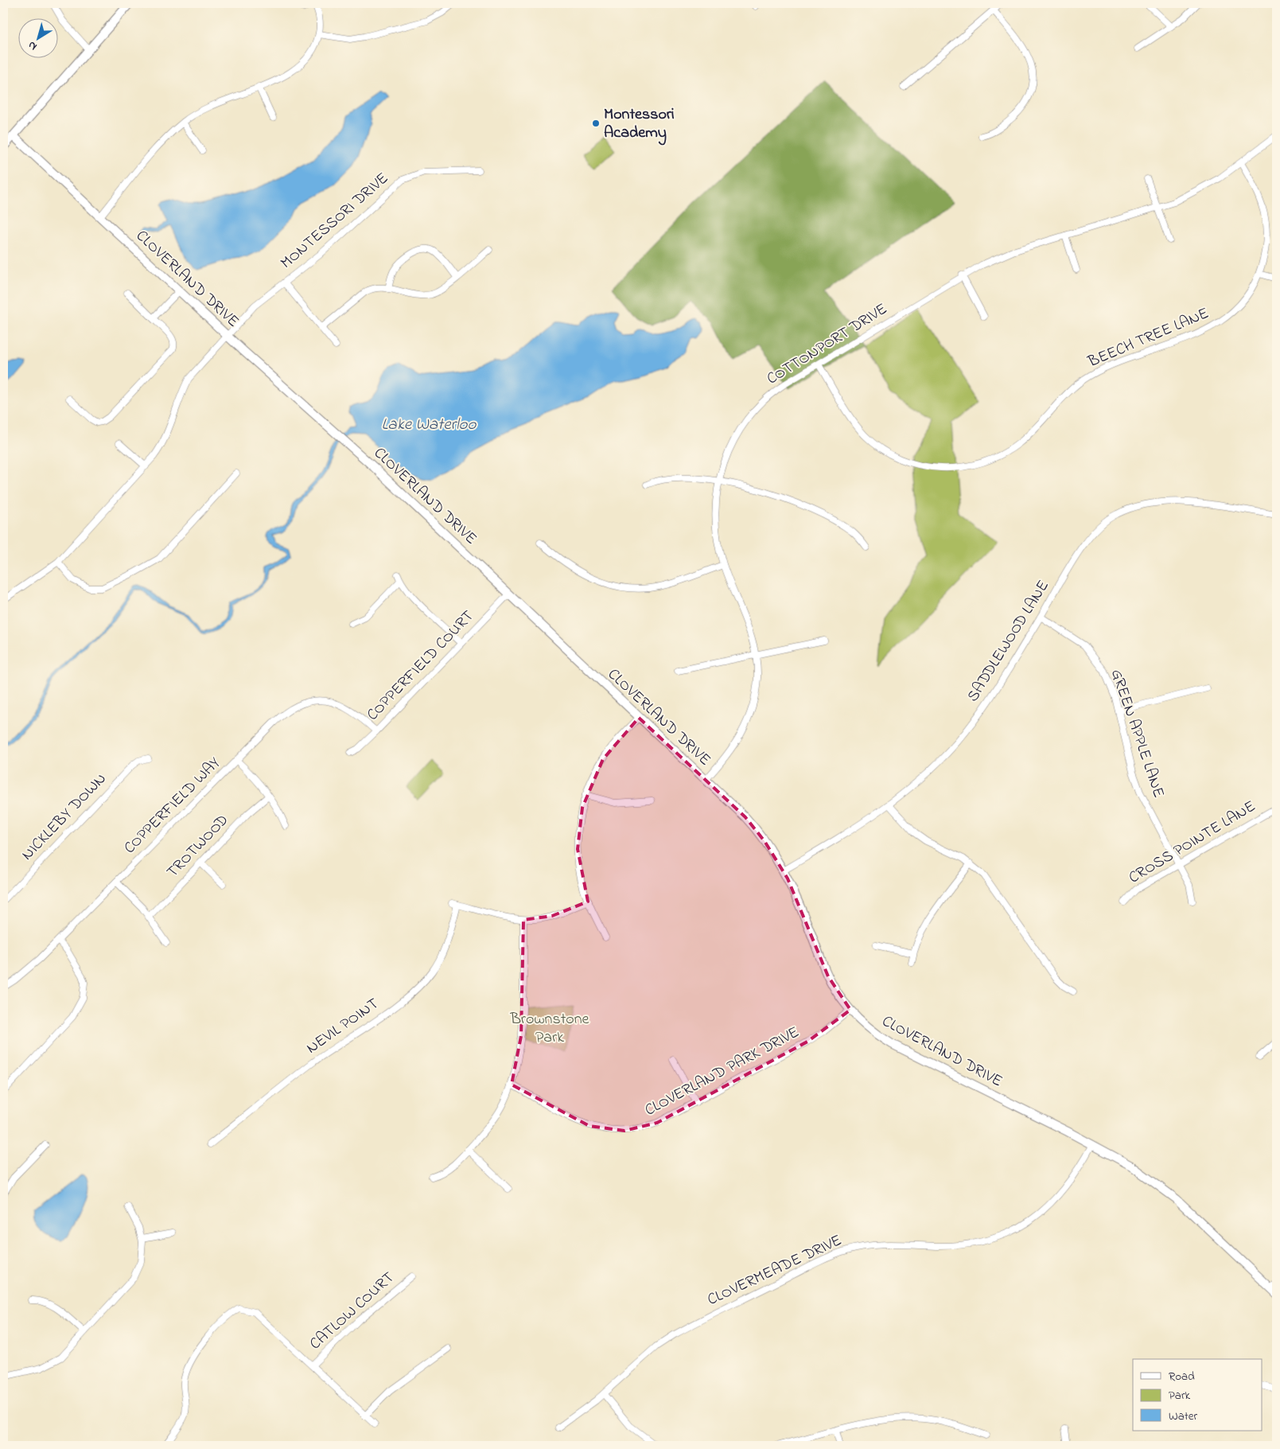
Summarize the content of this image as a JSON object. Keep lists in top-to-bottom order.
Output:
{
  "streets": {
    "main road": ["CLOVERLAND DRIVE"],
    "street": [
      "MONTESSORI DRIVE",
      "BEECH TREE LANE",
      "COTTONPORT DRIVE",
      "SADDLEWOOD LANE",
      "COPPERFIELD COURT",
      "GREEN APPLE LANE",
      "COPPERFIELD WAY",
      "NICKLEBY DOWN",
      "CROSS POINTE LANE",
      "TROTWOOD",
      "NEVIL POINT",
      "CLOVERLAND PARK DRIVE",
      "CLOVERMEADE DRIVE",
      "CATLOW COURT"
    ]
  },
  "crossings": [
    ["MONTESSORI DRIVE", "CLOVERLAND DRIVE"],
    ["CLOVERLAND DRIVE", "COTTONPORT DRIVE"],
    ["CLOVERLAND DRIVE", "SADDLEWOOD LANE"],
    ["CLOVERLAND DRIVE", "COPPERFIELD COURT"],
    ["CLOVERLAND DRIVE", "CLOVERLAND PARK DRIVE"],
    ["CLOVERLAND DRIVE", "CLOVERMEADE DRIVE"],
    ["BEECH TREE LANE", "COTTONPORT DRIVE"],
    ["SADDLEWOOD LANE", "GREEN APPLE LANE"],
    ["COPPERFIELD COURT", "COPPERFIELD WAY"],
    ["GREEN APPLE LANE", "CROSS POINTE LANE"]
  ],
  "water": ["Lake Waterloo"],
  "parks": ["Brownstone Park"],
  "places": ["Montessori Academy"],
  "legend": ["Road", "Park", "Water"],
  "north": "bottom left"
}
